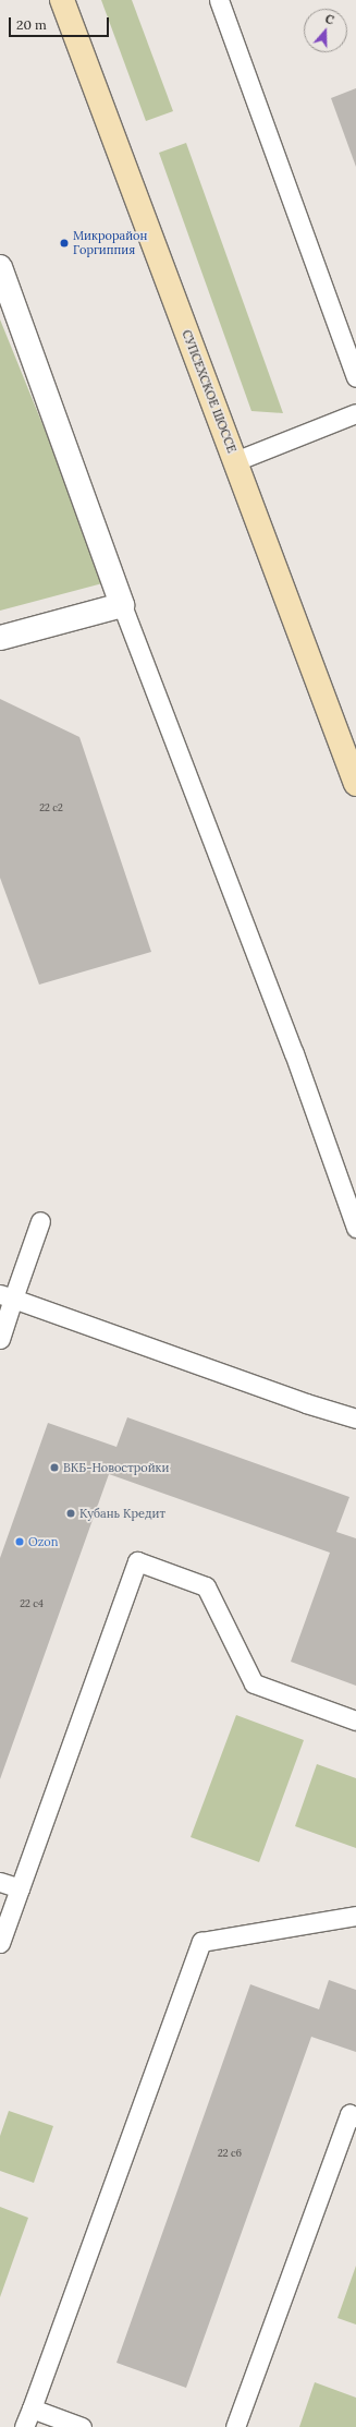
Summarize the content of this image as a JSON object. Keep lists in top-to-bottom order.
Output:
{
  "streets": {
    "main road": ["СУПСЕХСКОЕ ШОССЕ"]
  },
  "places": [
    "Микрорайон Горгиппия",
    "ВКБ-Новостройки",
    "Кубань Кредит",
    "Ozon"
  ],
  "house_numbers": ["22 с2", "22 с4", "22 с6"],
  "scale_bar": "20 m",
  "north": "top"
}
